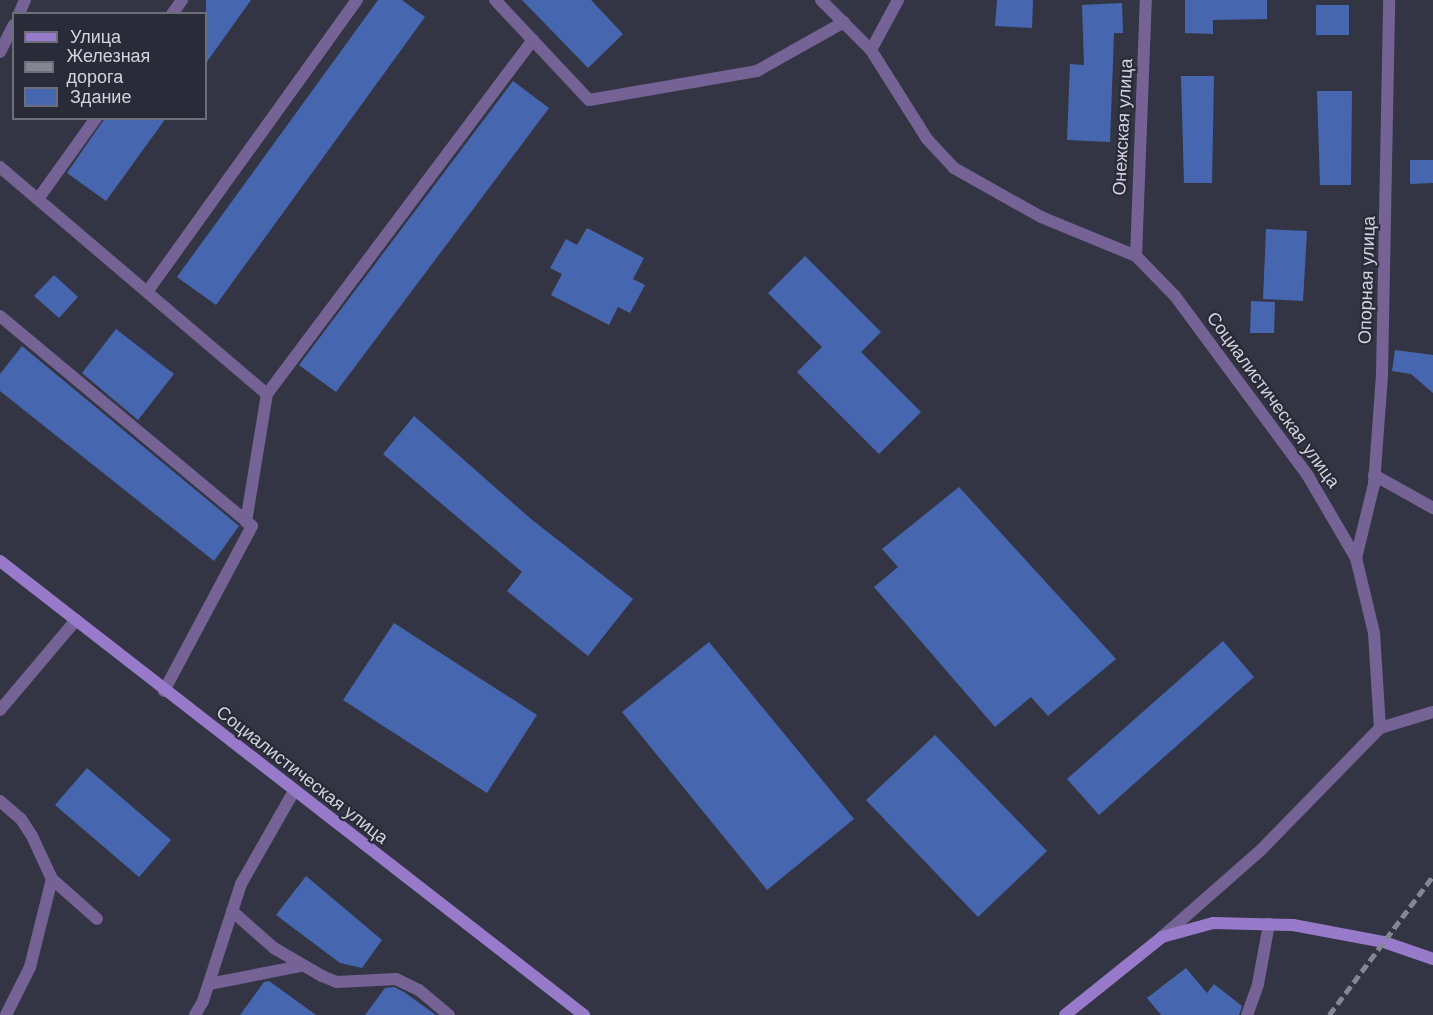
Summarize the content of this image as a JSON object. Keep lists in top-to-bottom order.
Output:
{
  "streets": {
    "main road": ["Социалистическая улица"],
    "street": ["Онежская улица", "Опорная улица"]
  },
  "crossings": [
    ["Онежская улица", "Социалистическая улица"],
    ["Опорная улица", "Социалистическая улица"]
  ],
  "legend": ["Улица", "Железная дорога", "Здание"]
}
